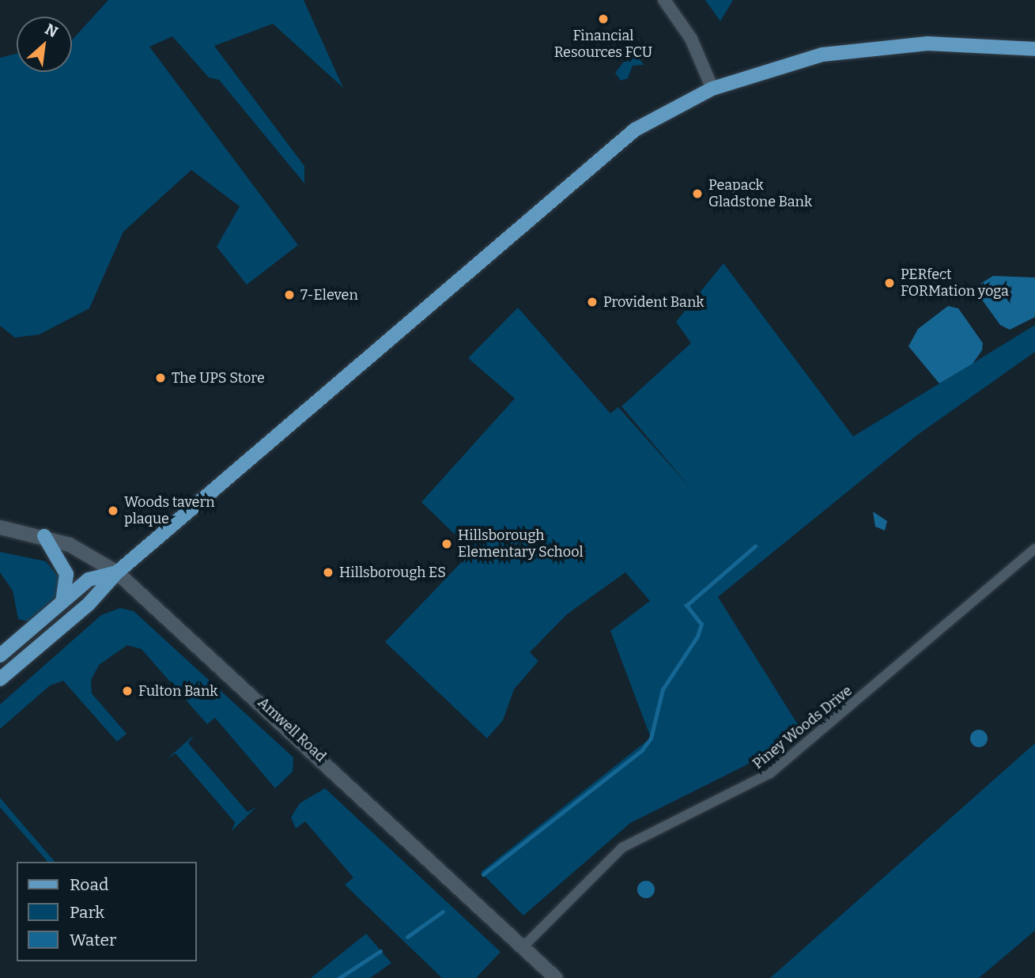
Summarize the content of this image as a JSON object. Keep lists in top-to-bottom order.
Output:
{
  "streets": {
    "main road": ["Amwell Road"],
    "street": ["Piney Woods Drive"]
  },
  "crossings": [
    ["Piney Woods Drive", "Amwell Road"]
  ],
  "places": [
    "Financial Resources FCU",
    "Peapack Gladstone Bank",
    "PERfect FORMation yoga",
    "7-Eleven",
    "Provident Bank",
    "The UPS Store",
    "Woods tavern plaque",
    "Hillsborough Elementary School",
    "Hillsborough ES",
    "Fulton Bank"
  ],
  "legend": ["Road", "Park", "Water"],
  "north": "top right"
}
